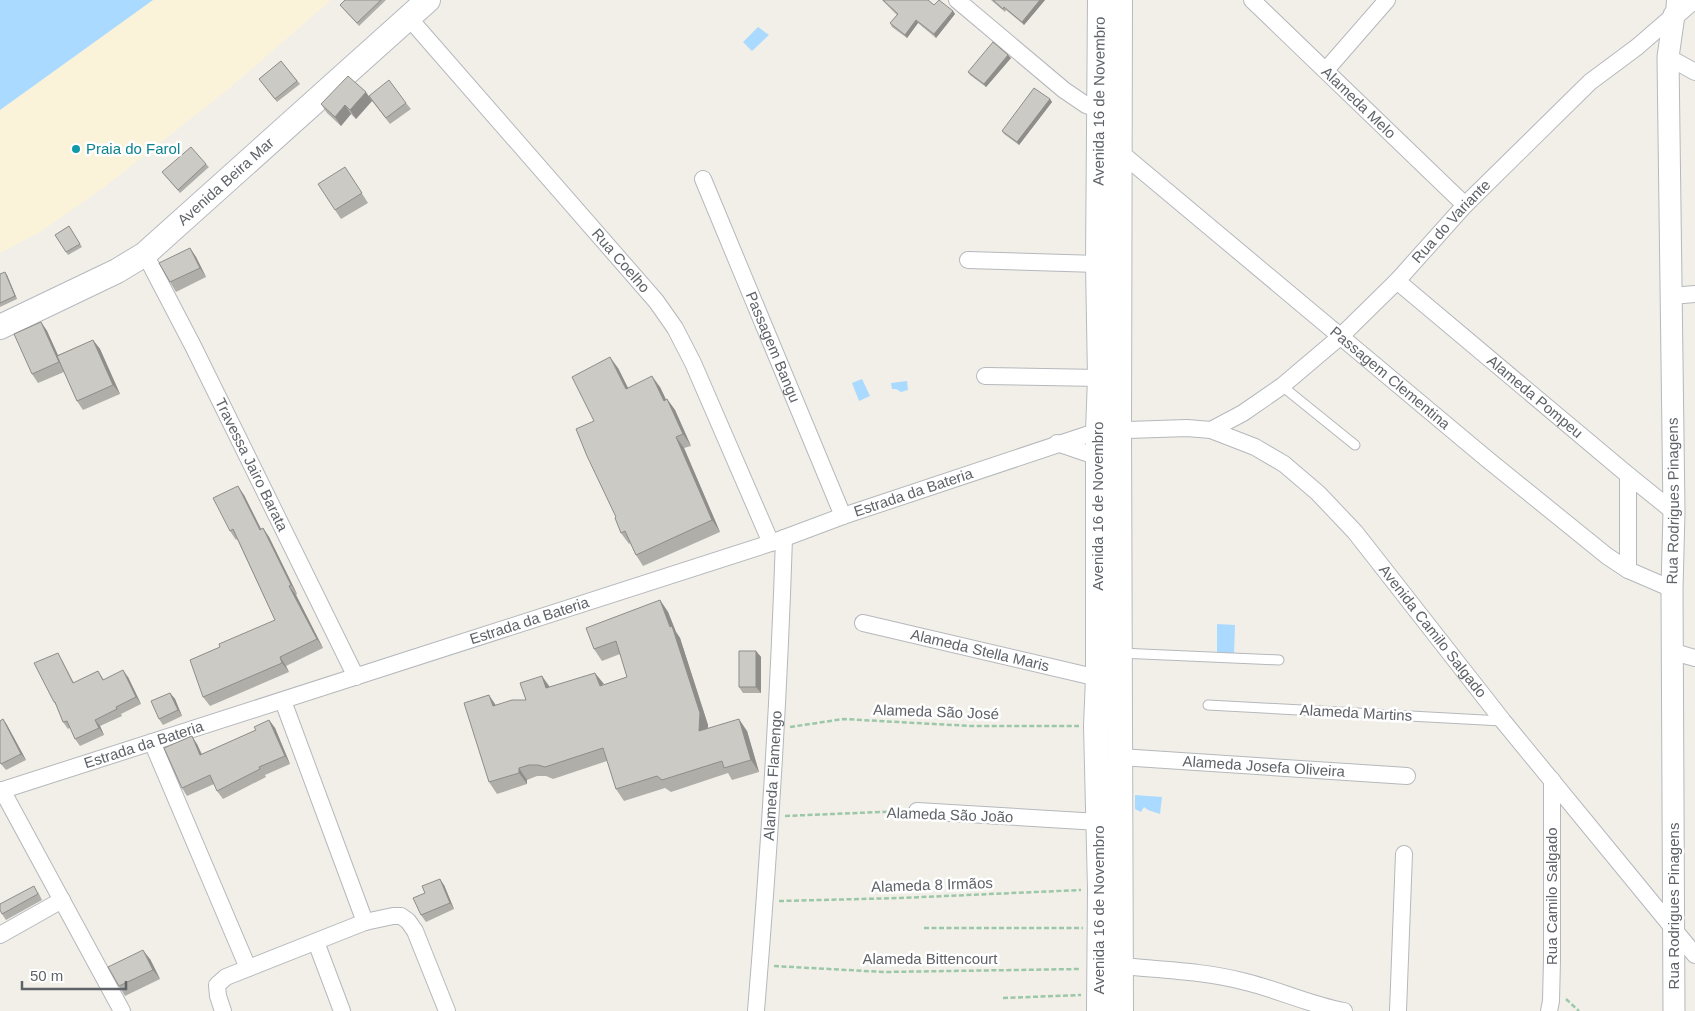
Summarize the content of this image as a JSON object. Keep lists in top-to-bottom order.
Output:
{
  "streets": {
    "main road": ["Avenida 16 de Novembro", "Avenida Beira Mar"],
    "street": [
      "Alameda Melo",
      "Rua do Variante",
      "Rua Coelho",
      "Passagem Bangu",
      "Passagem Clementina",
      "Alameda Pompeu",
      "Travessa Jairo Barata",
      "Estrada da Bateria",
      "Rua Rodrigues Pinagens",
      "Avenida Camilo Salgado",
      "Alameda Stella Maris",
      "Alameda Josefa Oliveira",
      "Alameda Flamengo",
      "Alameda São João",
      "Rua Camilo Salgado"
    ],
    "lane": ["Alameda Martins"],
    "path": ["Alameda São José", "Alameda 8 Irmãos", "Alameda Bittencourt"]
  },
  "crossings": [
    ["Avenida 16 de Novembro", "Passagem Clementina"],
    ["Avenida 16 de Novembro", "Estrada da Bateria"],
    ["Avenida 16 de Novembro", "Avenida Camilo Salgado"],
    ["Avenida 16 de Novembro", "Alameda Stella Maris"],
    ["Avenida 16 de Novembro", "Alameda São José"],
    ["Avenida 16 de Novembro", "Alameda Josefa Oliveira"],
    ["Avenida 16 de Novembro", "Alameda São João"],
    ["Avenida 16 de Novembro", "Alameda 8 Irmãos"],
    ["Avenida 16 de Novembro", "Alameda Bittencourt"],
    ["Alameda Melo", "Rua do Variante"],
    ["Avenida Beira Mar", "Rua Coelho"],
    ["Avenida Beira Mar", "Travessa Jairo Barata"],
    ["Rua do Variante", "Passagem Clementina"],
    ["Rua do Variante", "Alameda Pompeu"],
    ["Rua do Variante", "Rua Rodrigues Pinagens"],
    ["Rua do Variante", "Avenida Camilo Salgado"],
    ["Rua Coelho", "Estrada da Bateria"],
    ["Rua Coelho", "Alameda Flamengo"],
    ["Passagem Bangu", "Estrada da Bateria"],
    ["Passagem Clementina", "Rua Rodrigues Pinagens"],
    ["Alameda Pompeu", "Rua Rodrigues Pinagens"],
    ["Travessa Jairo Barata", "Estrada da Bateria"],
    ["Estrada da Bateria", "Avenida Camilo Salgado"],
    ["Estrada da Bateria", "Alameda Flamengo"],
    ["Rua Rodrigues Pinagens", "Avenida Camilo Salgado"],
    ["Avenida Camilo Salgado", "Alameda Martins"],
    ["Avenida Camilo Salgado", "Rua Camilo Salgado"],
    ["Alameda São José", "Alameda Flamengo"],
    ["Alameda Flamengo", "Alameda São João"],
    ["Alameda Flamengo", "Alameda 8 Irmãos"],
    ["Alameda Flamengo", "Alameda Bittencourt"]
  ],
  "places": ["Praia do Farol"],
  "scale_bar": "50 m"
}
